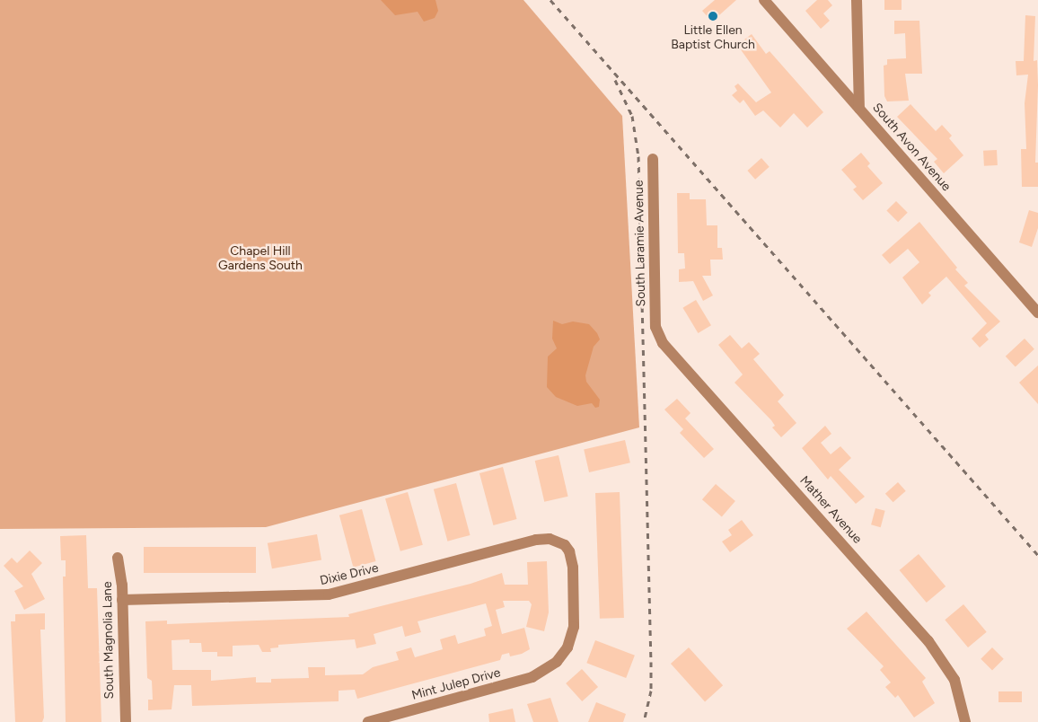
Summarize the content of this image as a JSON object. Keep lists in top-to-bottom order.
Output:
{
  "streets": {
    "street": [
      "South Avon Avenue",
      "South Laramie Avenue",
      "Mather Avenue",
      "Dixie Drive",
      "South Magnolia Lane",
      "Mint Julep Drive"
    ]
  },
  "crossings": [
    ["South Laramie Avenue", "Mather Avenue"],
    ["Dixie Drive", "South Magnolia Lane"],
    ["Dixie Drive", "Mint Julep Drive"]
  ],
  "parks": ["Chapel Hill Gardens South"],
  "places": ["Little Ellen Baptist Church"]
}
